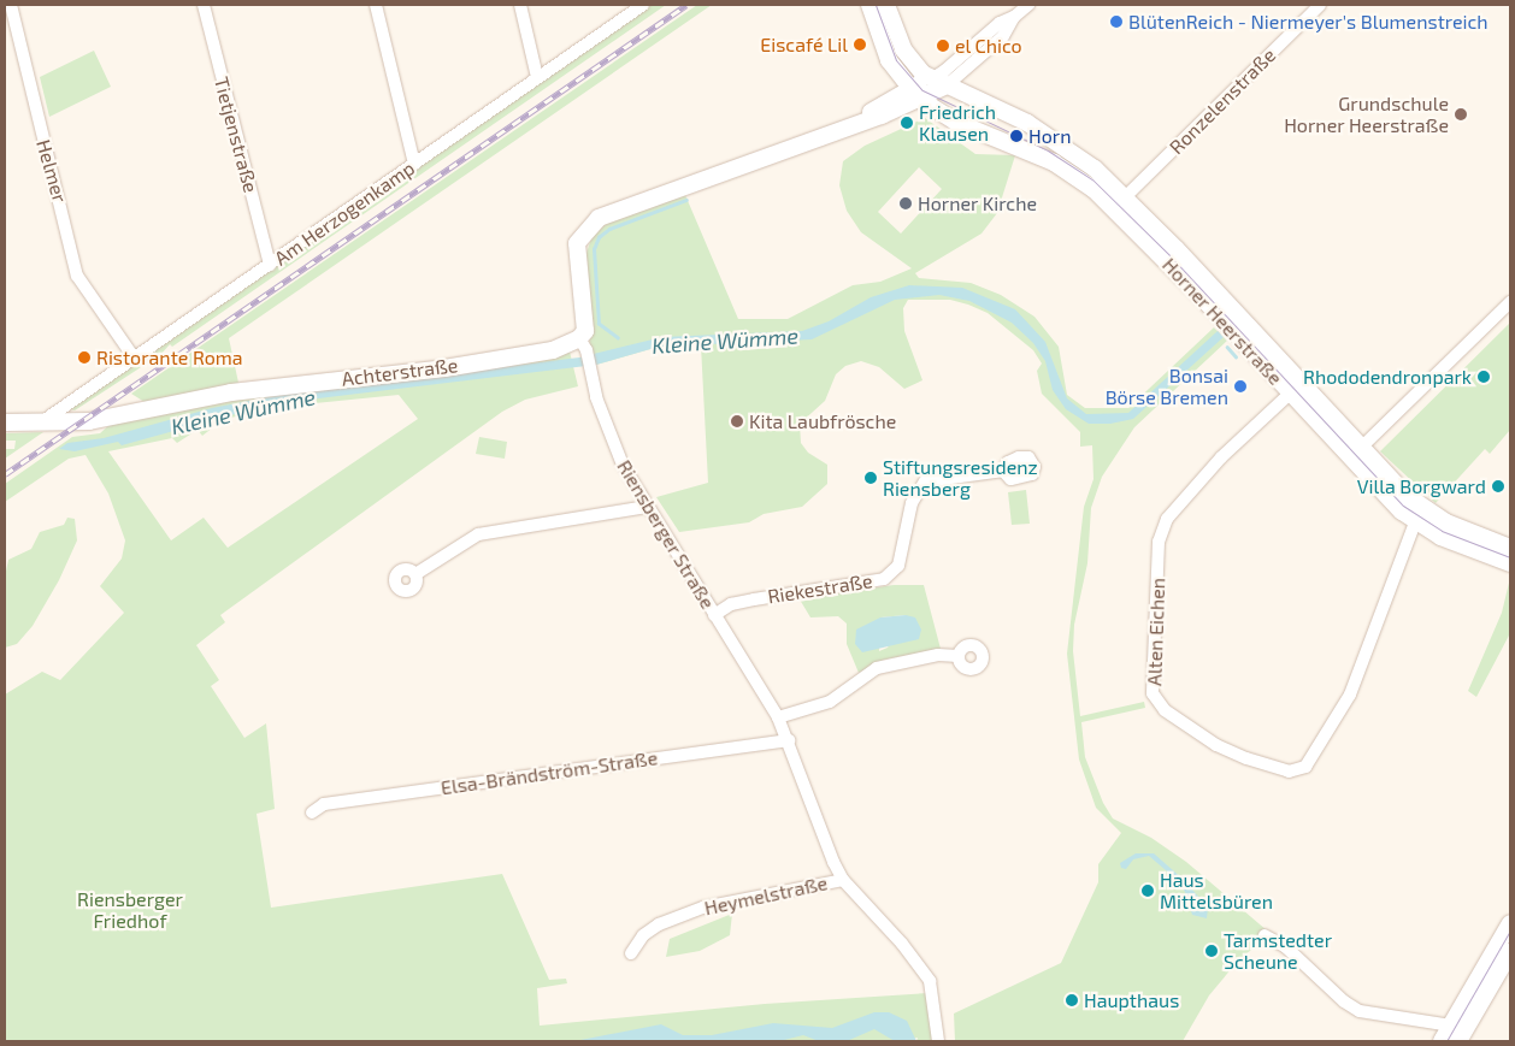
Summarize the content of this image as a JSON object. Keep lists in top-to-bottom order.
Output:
{
  "streets": {
    "main road": ["Horner Heerstraße", "Achterstraße", "Riensberger Straße"],
    "street": [
      "Ronzelenstraße",
      "Tietjenstraße",
      "Helmer",
      "Am Herzogenkamp",
      "Riekestraße",
      "Alten Eichen",
      "Elsa-Brändström-Straße",
      "Heymelstraße"
    ]
  },
  "crossings": [
    ["Ronzelenstraße", "Horner Heerstraße"],
    ["Tietjenstraße", "Am Herzogenkamp"],
    ["Helmer", "Am Herzogenkamp"],
    ["Am Herzogenkamp", "Achterstraße"],
    ["Horner Heerstraße", "Riensberger Straße"],
    ["Horner Heerstraße", "Alten Eichen"],
    ["Achterstraße", "Riensberger Straße"],
    ["Riensberger Straße", "Riekestraße"],
    ["Riensberger Straße", "Elsa-Brändström-Straße"],
    ["Riensberger Straße", "Heymelstraße"]
  ],
  "water": ["Kleine Wümme"],
  "parks": ["Riensberger Friedhof"],
  "places": [
    "BlütenReich - Niermeyer's Blumenstreich",
    "Eiscafé Lil",
    "el Chico",
    "Grundschule Horner Heerstraße",
    "Friedrich Klausen",
    "Horn",
    "Horner Kirche",
    "Ristorante Roma",
    "Rhododendronpark",
    "Bonsai Börse Bremen",
    "Kita Laubfrösche",
    "Stiftungsresidenz Riensberg",
    "Villa Borgward",
    "Haus Mittelsbüren",
    "Tarmstedter Scheune",
    "Haupthaus"
  ]
}
